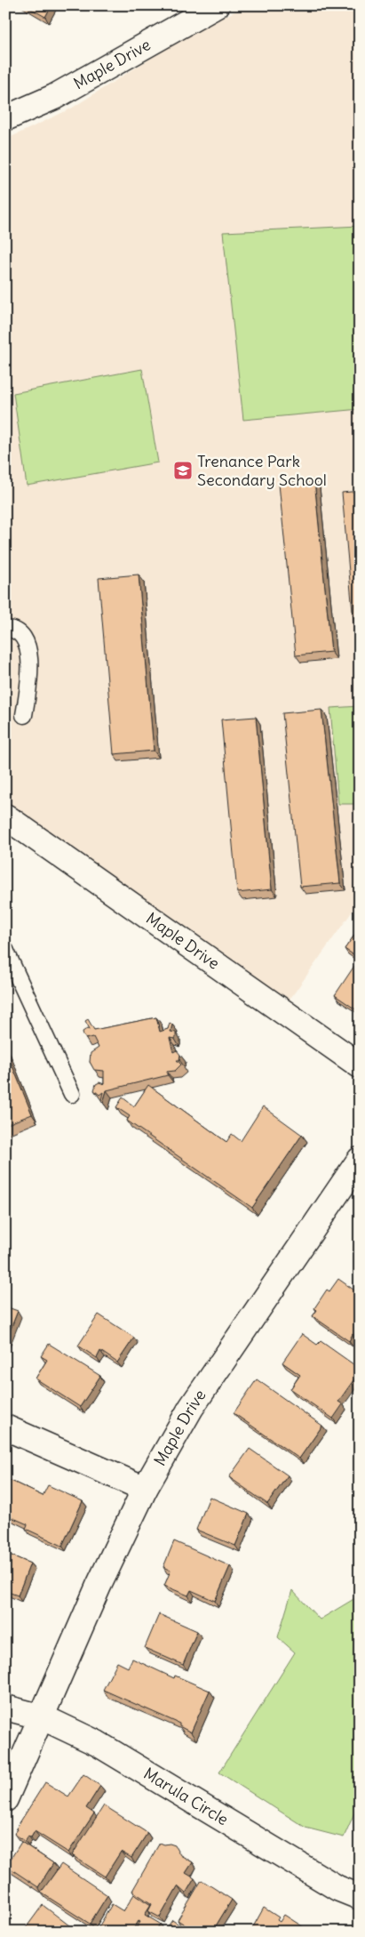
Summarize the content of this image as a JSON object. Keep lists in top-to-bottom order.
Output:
{
  "streets": {
    "street": ["Maple Drive", "Marula Circle"]
  },
  "crossings": [
    ["Maple Drive", "Marula Circle"]
  ],
  "places": {
    "school or university": ["Trenance Park Secondary School"]
  }
}
